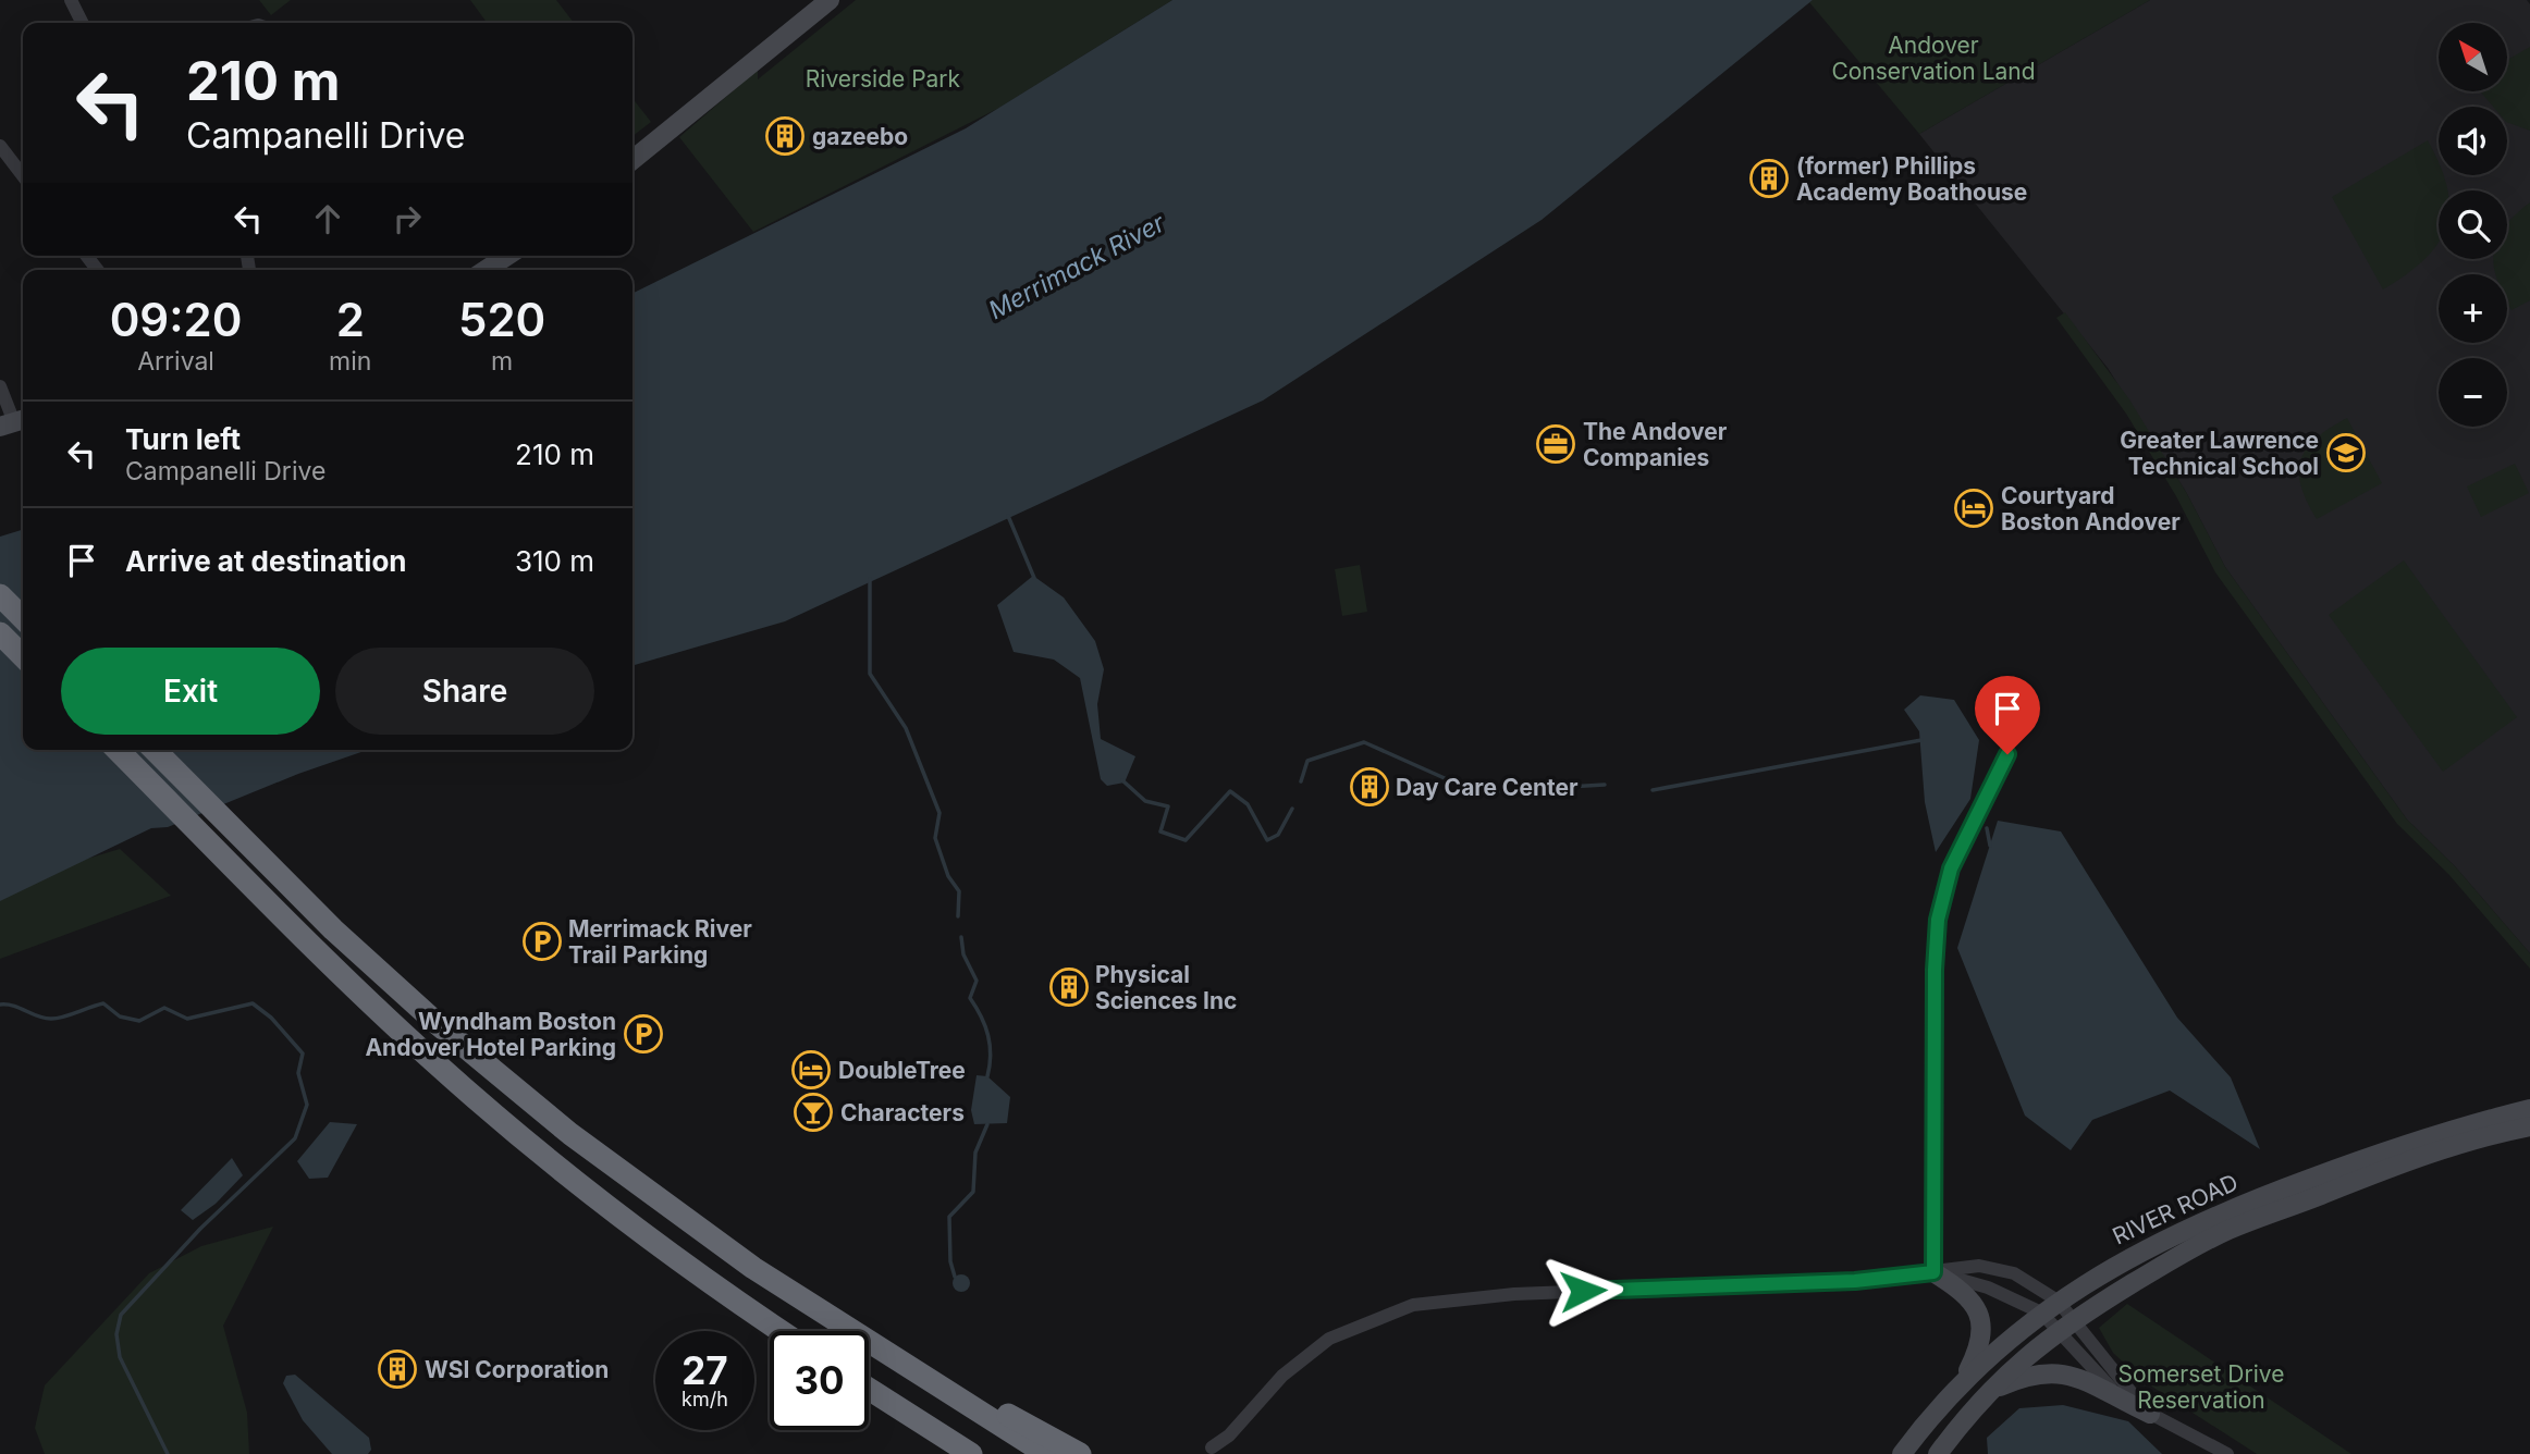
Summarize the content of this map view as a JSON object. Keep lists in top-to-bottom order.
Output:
{
  "streets": {
    "main road": ["RIVER ROAD"]
  },
  "water": ["Merrimack River"],
  "parks": ["Andover Conservation Land", "Riverside Park", "Somerset Drive Reservation"],
  "places": {
    "building": [
      "gazeebo",
      "(former) Phillips Academy Boathouse",
      "Day Care Center",
      "Physical Sciences Inc",
      "WSI Corporation"
    ],
    "office": ["The Andover Companies"],
    "school or university": ["Greater Lawrence Technical School"],
    "hotel": ["Courtyard Boston Andover", "DoubleTree"],
    "parking": ["Merrimack River Trail Parking", "Wyndham Boston Andover Hotel Parking"],
    "bar": ["Characters"]
  },
  "north": "top left",
  "page": {
    "map_buttons": ["+", "−"],
    "turn": ["210 m", "Campanelli Drive"],
    "eta": [
      "09:20",
      "Arrival",
      "2",
      "min",
      "520",
      "m"
    ],
    "list": [
      {
        "name": "Turn left",
        "note": "Campanelli Drive",
        "value": "210 m"
      },
      {
        "name": "Arrive at destination",
        "value": "310 m"
      }
    ],
    "buttons": ["Exit", "Share"],
    "speed": "27 km/h",
    "limit": "30"
  }
}
